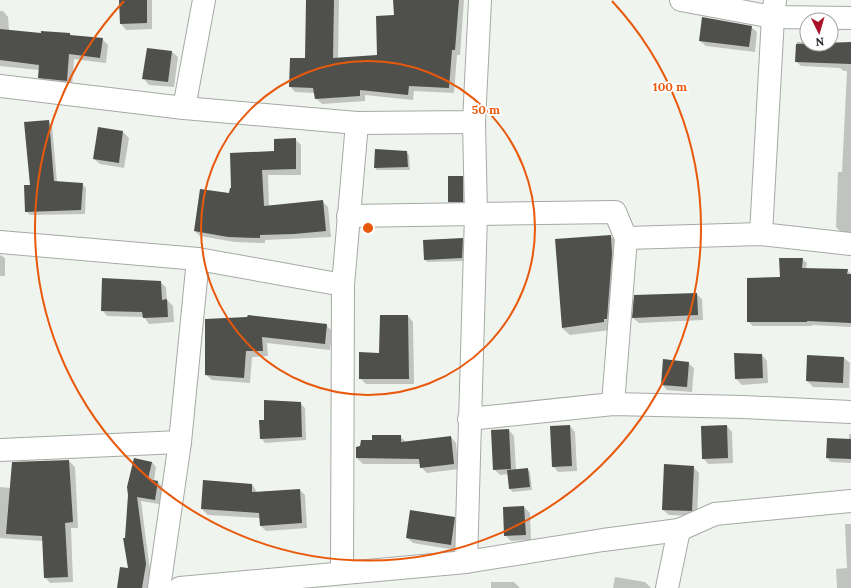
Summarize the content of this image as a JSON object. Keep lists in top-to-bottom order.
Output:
{
  "north": "bottom",
  "rings": ["100 m", "50 m"]
}
